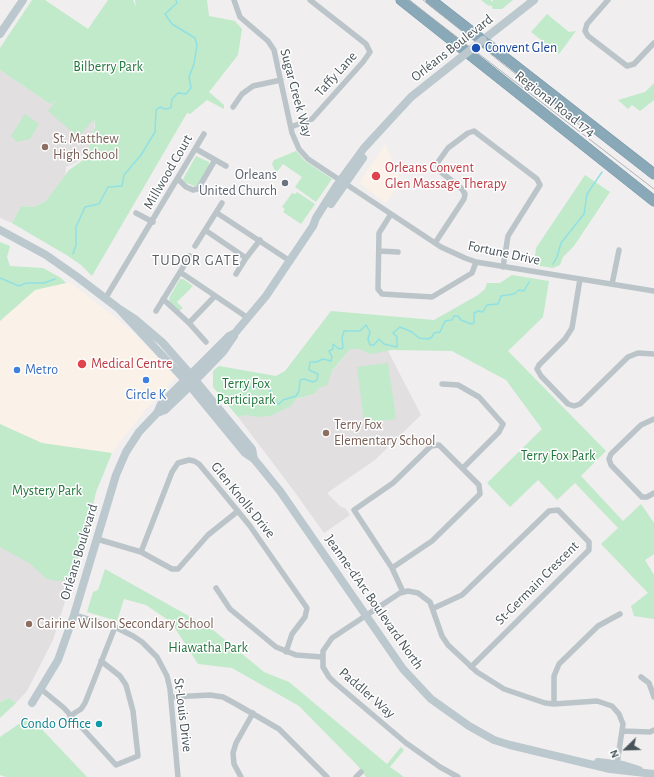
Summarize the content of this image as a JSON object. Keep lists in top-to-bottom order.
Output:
{
  "streets": {
    "highway": ["Regional Road 174"],
    "main road": ["Orléans Boulevard", "Jeanne-d'Arc Boulevard North"],
    "street": [
      "Taffy Lane",
      "Sugar Creek Way",
      "Millwood Court",
      "Fortune Drive",
      "Glen Knolls Drive",
      "St-Germain Crescent",
      "Paddler Way",
      "St-Louis Drive"
    ]
  },
  "crossings": [
    ["Orléans Boulevard", "Sugar Creek Way"],
    ["Orléans Boulevard", "Fortune Drive"],
    ["Orléans Boulevard", "Jeanne-d'Arc Boulevard North"],
    ["Orléans Boulevard", "St-Louis Drive"],
    ["Taffy Lane", "Sugar Creek Way"],
    ["Sugar Creek Way", "Fortune Drive"],
    ["Millwood Court", "Jeanne-d'Arc Boulevard North"]
  ],
  "districts": ["TUDOR GATE"],
  "parks": [
    "Bilberry Park",
    "Terry Fox Participark",
    "Terry Fox Park",
    "Mystery Park",
    "Hiawatha Park"
  ],
  "places": [
    "Convent Glen",
    "St. Matthew High School",
    "Orleans Convent Glen Massage Therapy",
    "Orleans United Church",
    "Medical Centre",
    "Metro",
    "Circle K",
    "Terry Fox Elementary School",
    "Cairine Wilson Secondary School",
    "Condo Office"
  ],
  "north": "bottom left"
}
